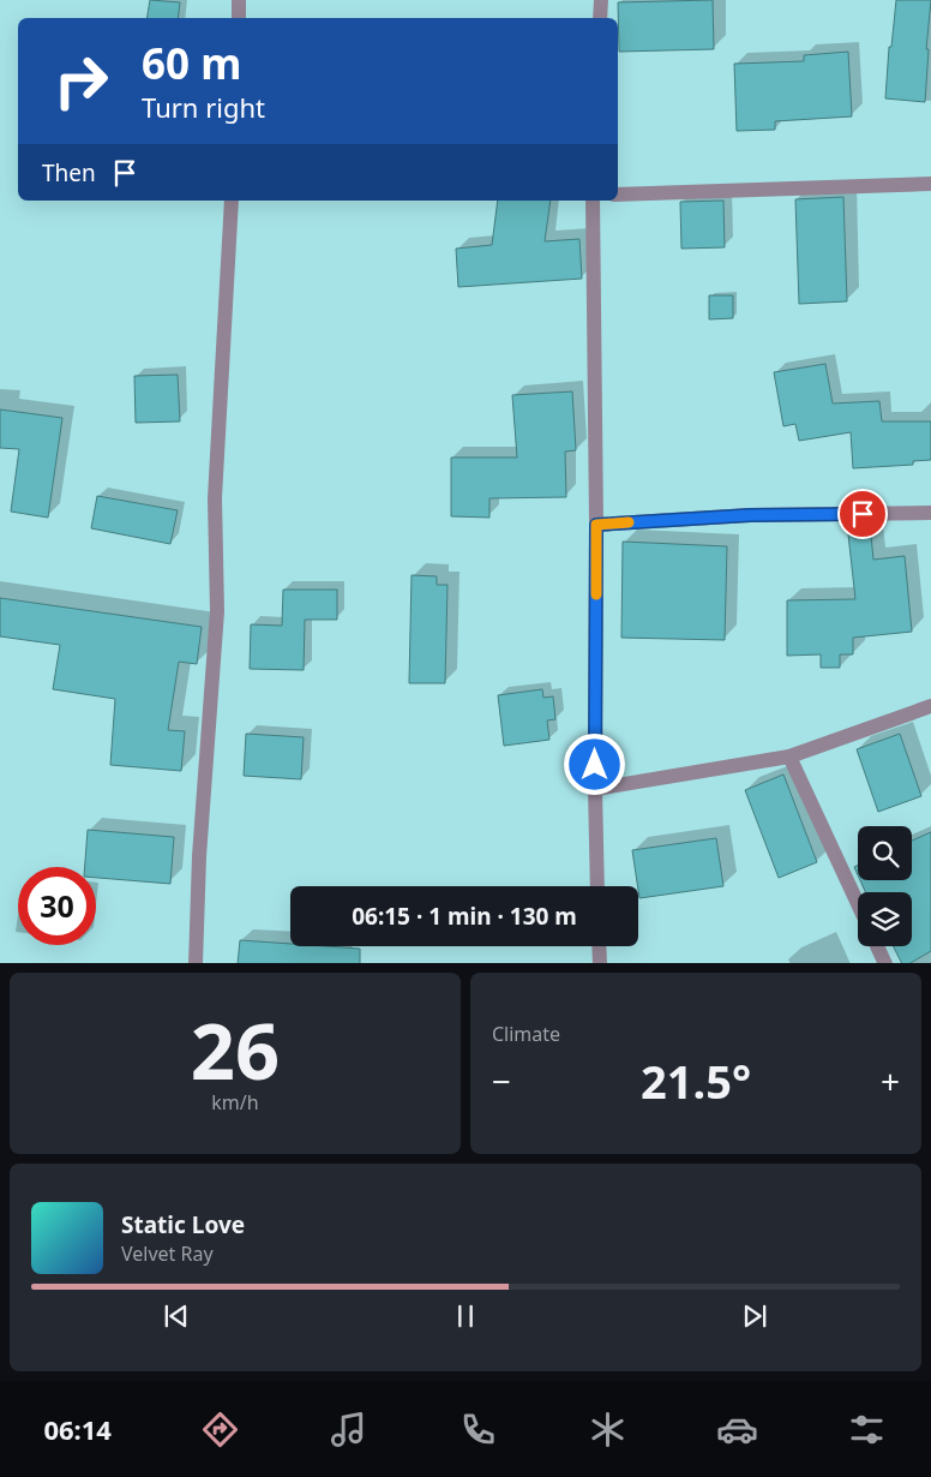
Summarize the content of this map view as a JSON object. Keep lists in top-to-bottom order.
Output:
{
  "page": {
    "turn": ["60 m", "Turn right"],
    "then": "Then",
    "limit": "30",
    "trip": "06:15 · 1 min · 130 m",
    "tile": [
      ["26", "km/h"],
      "Climate"
    ],
    "heat": ["−", "21.5°", "+"],
    "song": ["Static Love", "Velvet Ray"],
    "tabs": "06:14"
  }
}
